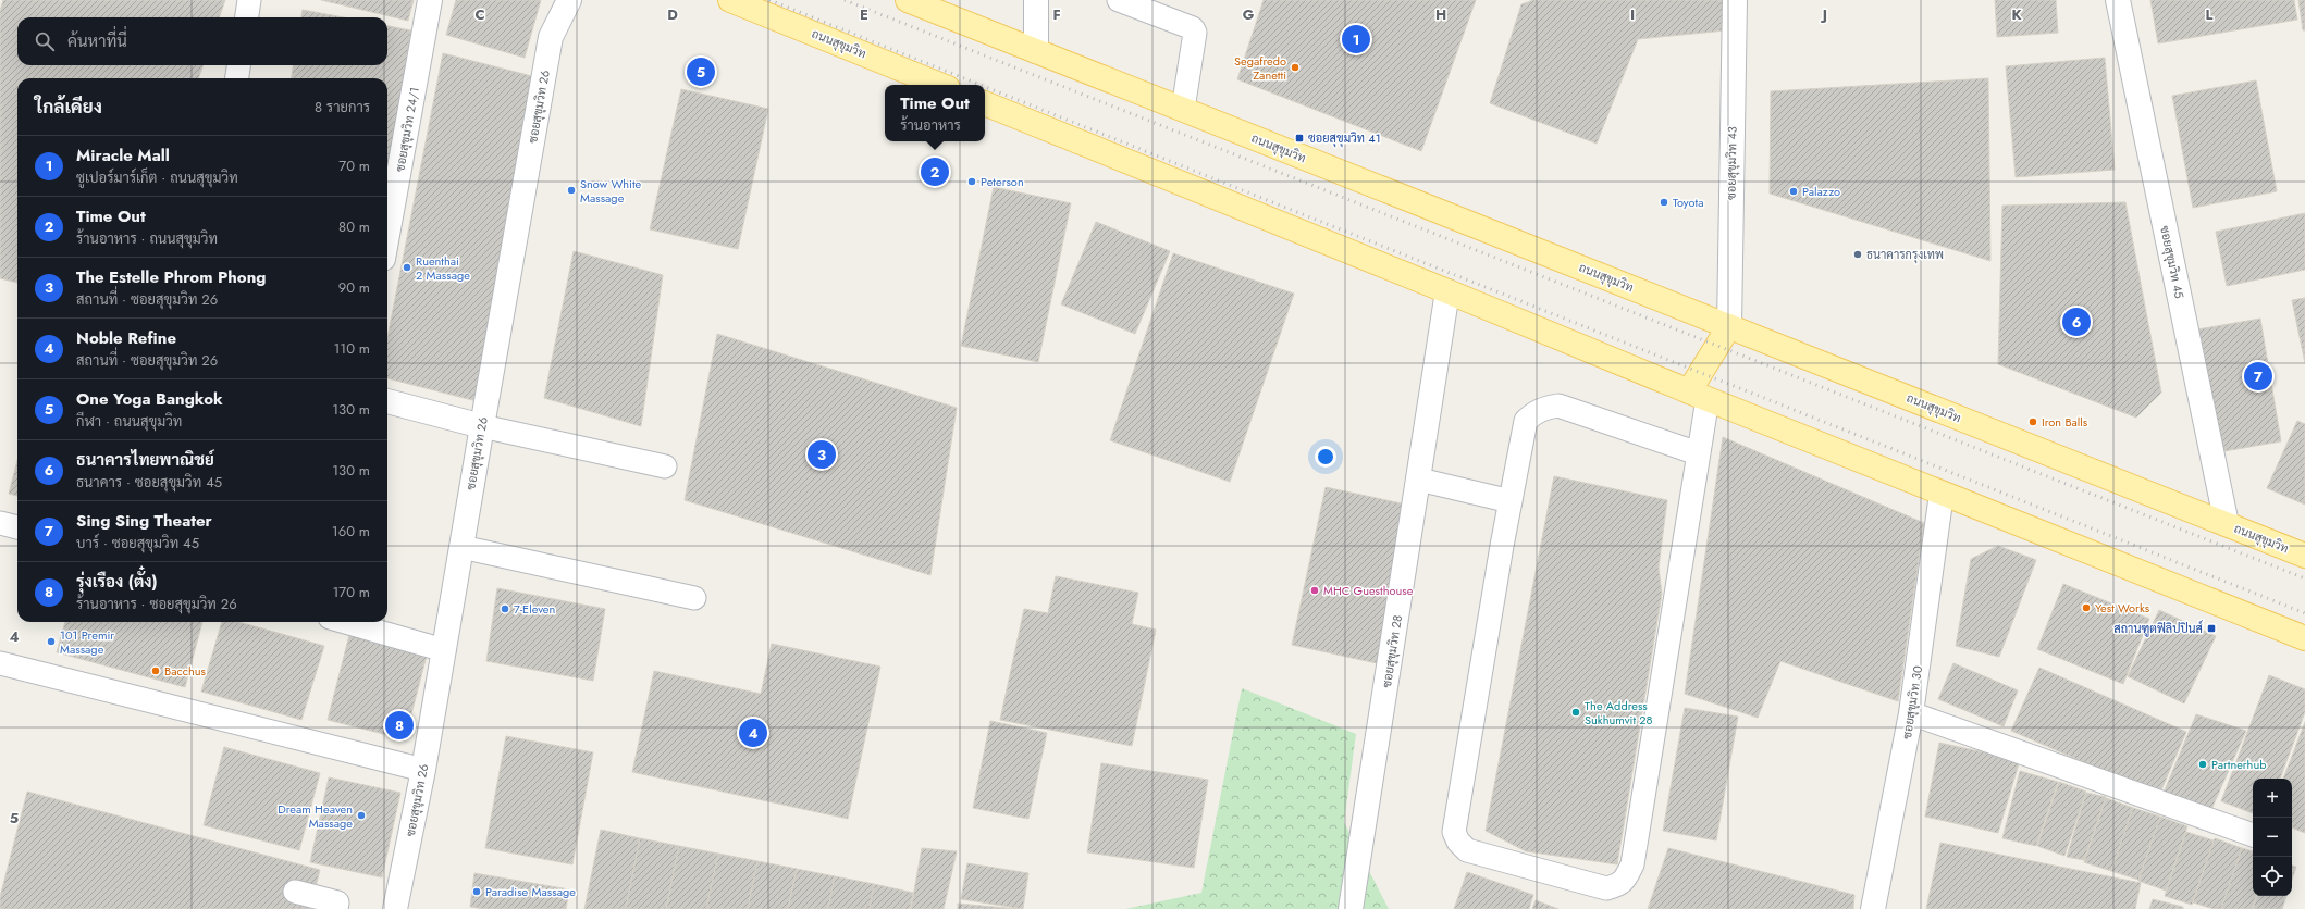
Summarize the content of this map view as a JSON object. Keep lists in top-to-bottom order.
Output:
{
  "streets": {
    "main road": ["ถนนสุขุมวิท"],
    "street": [
      "ซอยสุขุมวิท 26",
      "ซอยสุขุมวิท 24/1",
      "ซอยสุขุมวิท 43",
      "ซอยสุขุมวิท 45",
      "ซอยสุขุมวิท 28",
      "ซอยสุขุมวิท 30"
    ]
  },
  "crossings": [
    ["ถนนสุขุมวิท", "ซอยสุขุมวิท 43"],
    ["ถนนสุขุมวิท", "ซอยสุขุมวิท 45"]
  ],
  "places": {
    "other": [
      "Segafredo Zanetti",
      "Peterson",
      "Snow White Massage",
      "Palazzo",
      "Toyota",
      "ธนาคารกรุงเทพ",
      "Ruenthai 2 Massage",
      "Iron Balls",
      "MHC Guesthouse",
      "Yest Works",
      "7-Eleven",
      "101 Premir Massage",
      "Bacchus",
      "The Address Sukhumvit 28",
      "Partnerhub",
      "Dream Heaven Massage",
      "Paradise Massage"
    ],
    "transit": ["ซอยสุขุมวิท 41", "สถานฑูตฟิลิปปินส์"]
  },
  "page": {
    "search": "ค้นหาที่นี่",
    "pins": [
      "1",
      "5",
      "2",
      "6",
      "7",
      "3",
      "8",
      "4"
    ],
    "heading": ["ใกล้เคียง", "8 รายการ"],
    "popup": ["Time Out", "ร้านอาหาร"],
    "list": [
      {
        "mark": "1",
        "name": "Miracle Mall",
        "note": "ซูเปอร์มาร์เก็ต · ถนนสุขุมวิท",
        "value": "70 m"
      },
      {
        "mark": "2",
        "name": "Time Out",
        "note": "ร้านอาหาร · ถนนสุขุมวิท",
        "value": "80 m"
      },
      {
        "mark": "3",
        "name": "The Estelle Phrom Phong",
        "note": "สถานที่ · ซอยสุขุมวิท 26",
        "value": "90 m"
      },
      {
        "mark": "4",
        "name": "Noble Refine",
        "note": "สถานที่ · ซอยสุขุมวิท 26",
        "value": "110 m"
      },
      {
        "mark": "5",
        "name": "One Yoga Bangkok",
        "note": "กีฬา · ถนนสุขุมวิท",
        "value": "130 m"
      },
      {
        "mark": "6",
        "name": "ธนาคารไทยพาณิชย์",
        "note": "ธนาคาร · ซอยสุขุมวิท 45",
        "value": "130 m"
      },
      {
        "mark": "7",
        "name": "Sing Sing Theater",
        "note": "บาร์ · ซอยสุขุมวิท 45",
        "value": "160 m"
      },
      {
        "mark": "8",
        "name": "รุ่งเรือง (ตั๋ง)",
        "note": "ร้านอาหาร · ซอยสุขุมวิท 26",
        "value": "170 m"
      }
    ],
    "map_buttons": ["+", "−"]
  },
  "grid": {
    "columns": [
      "C",
      "D",
      "E",
      "F",
      "G",
      "H",
      "I",
      "J",
      "K",
      "L"
    ],
    "rows": ["4", "5"]
  }
}
